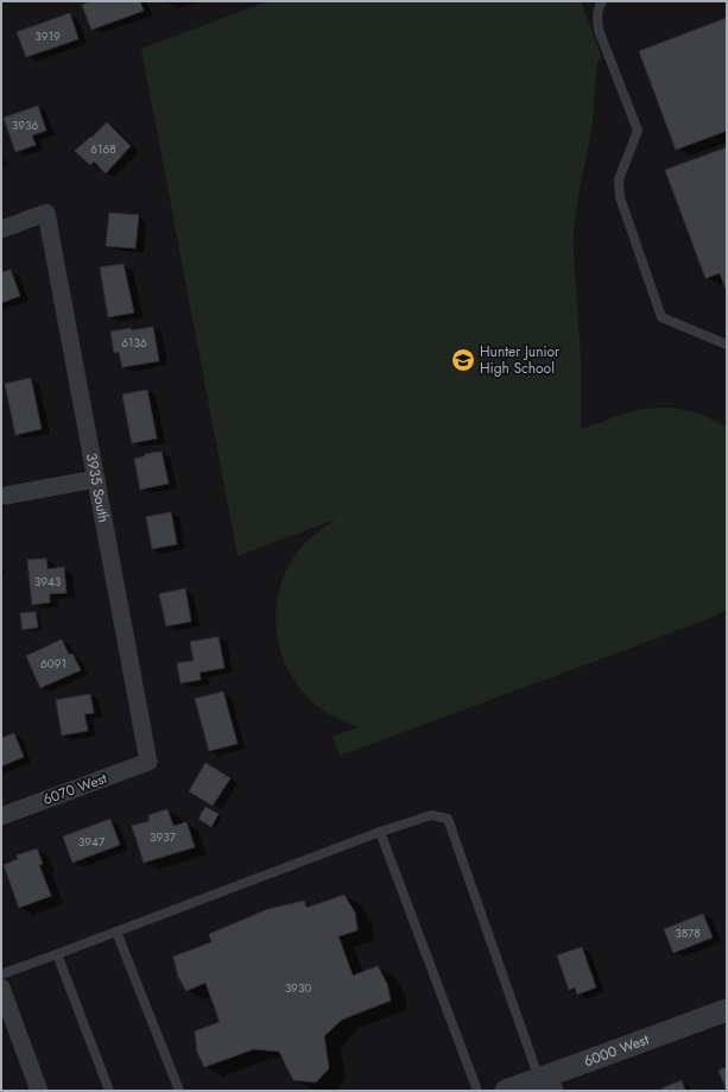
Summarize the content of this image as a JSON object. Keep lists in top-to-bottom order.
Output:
{
  "streets": {
    "street": ["3935 South", "6070 West", "6000 West"]
  },
  "crossings": [
    ["3935 South", "6070 West"]
  ],
  "places": {
    "school or university": ["Hunter Junior High School"]
  },
  "house_numbers": [
    "3919",
    "3936",
    "6168",
    "6136",
    "3943",
    "6091",
    "3937",
    "3947",
    "3878",
    "3930"
  ]
}
